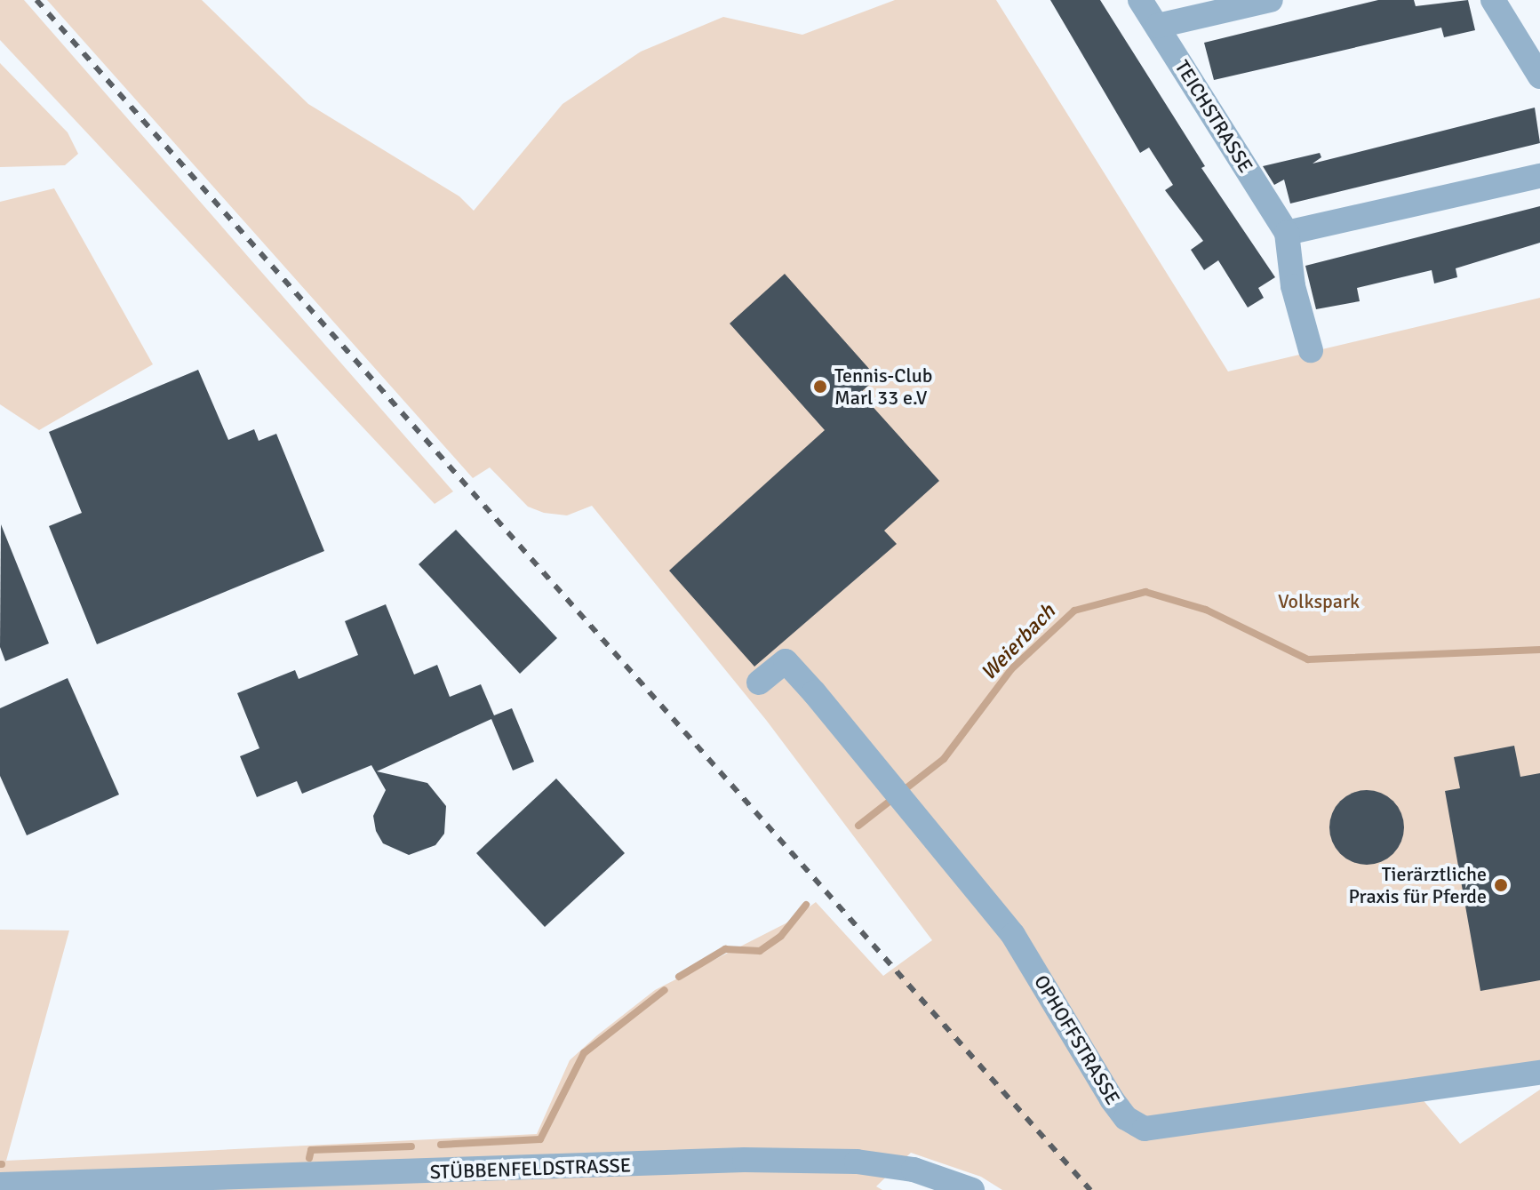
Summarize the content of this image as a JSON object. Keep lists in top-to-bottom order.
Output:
{
  "streets": {
    "street": ["TEICHSTRASSE", "OPHOFFSTRASSE", "STÜBBENFELDSTRASSE"]
  },
  "water": ["Weierbach"],
  "parks": ["Volkspark"],
  "places": ["Tennis-Club Marl 33 e.V", "Tierärztliche Praxis für Pferde"]
}
